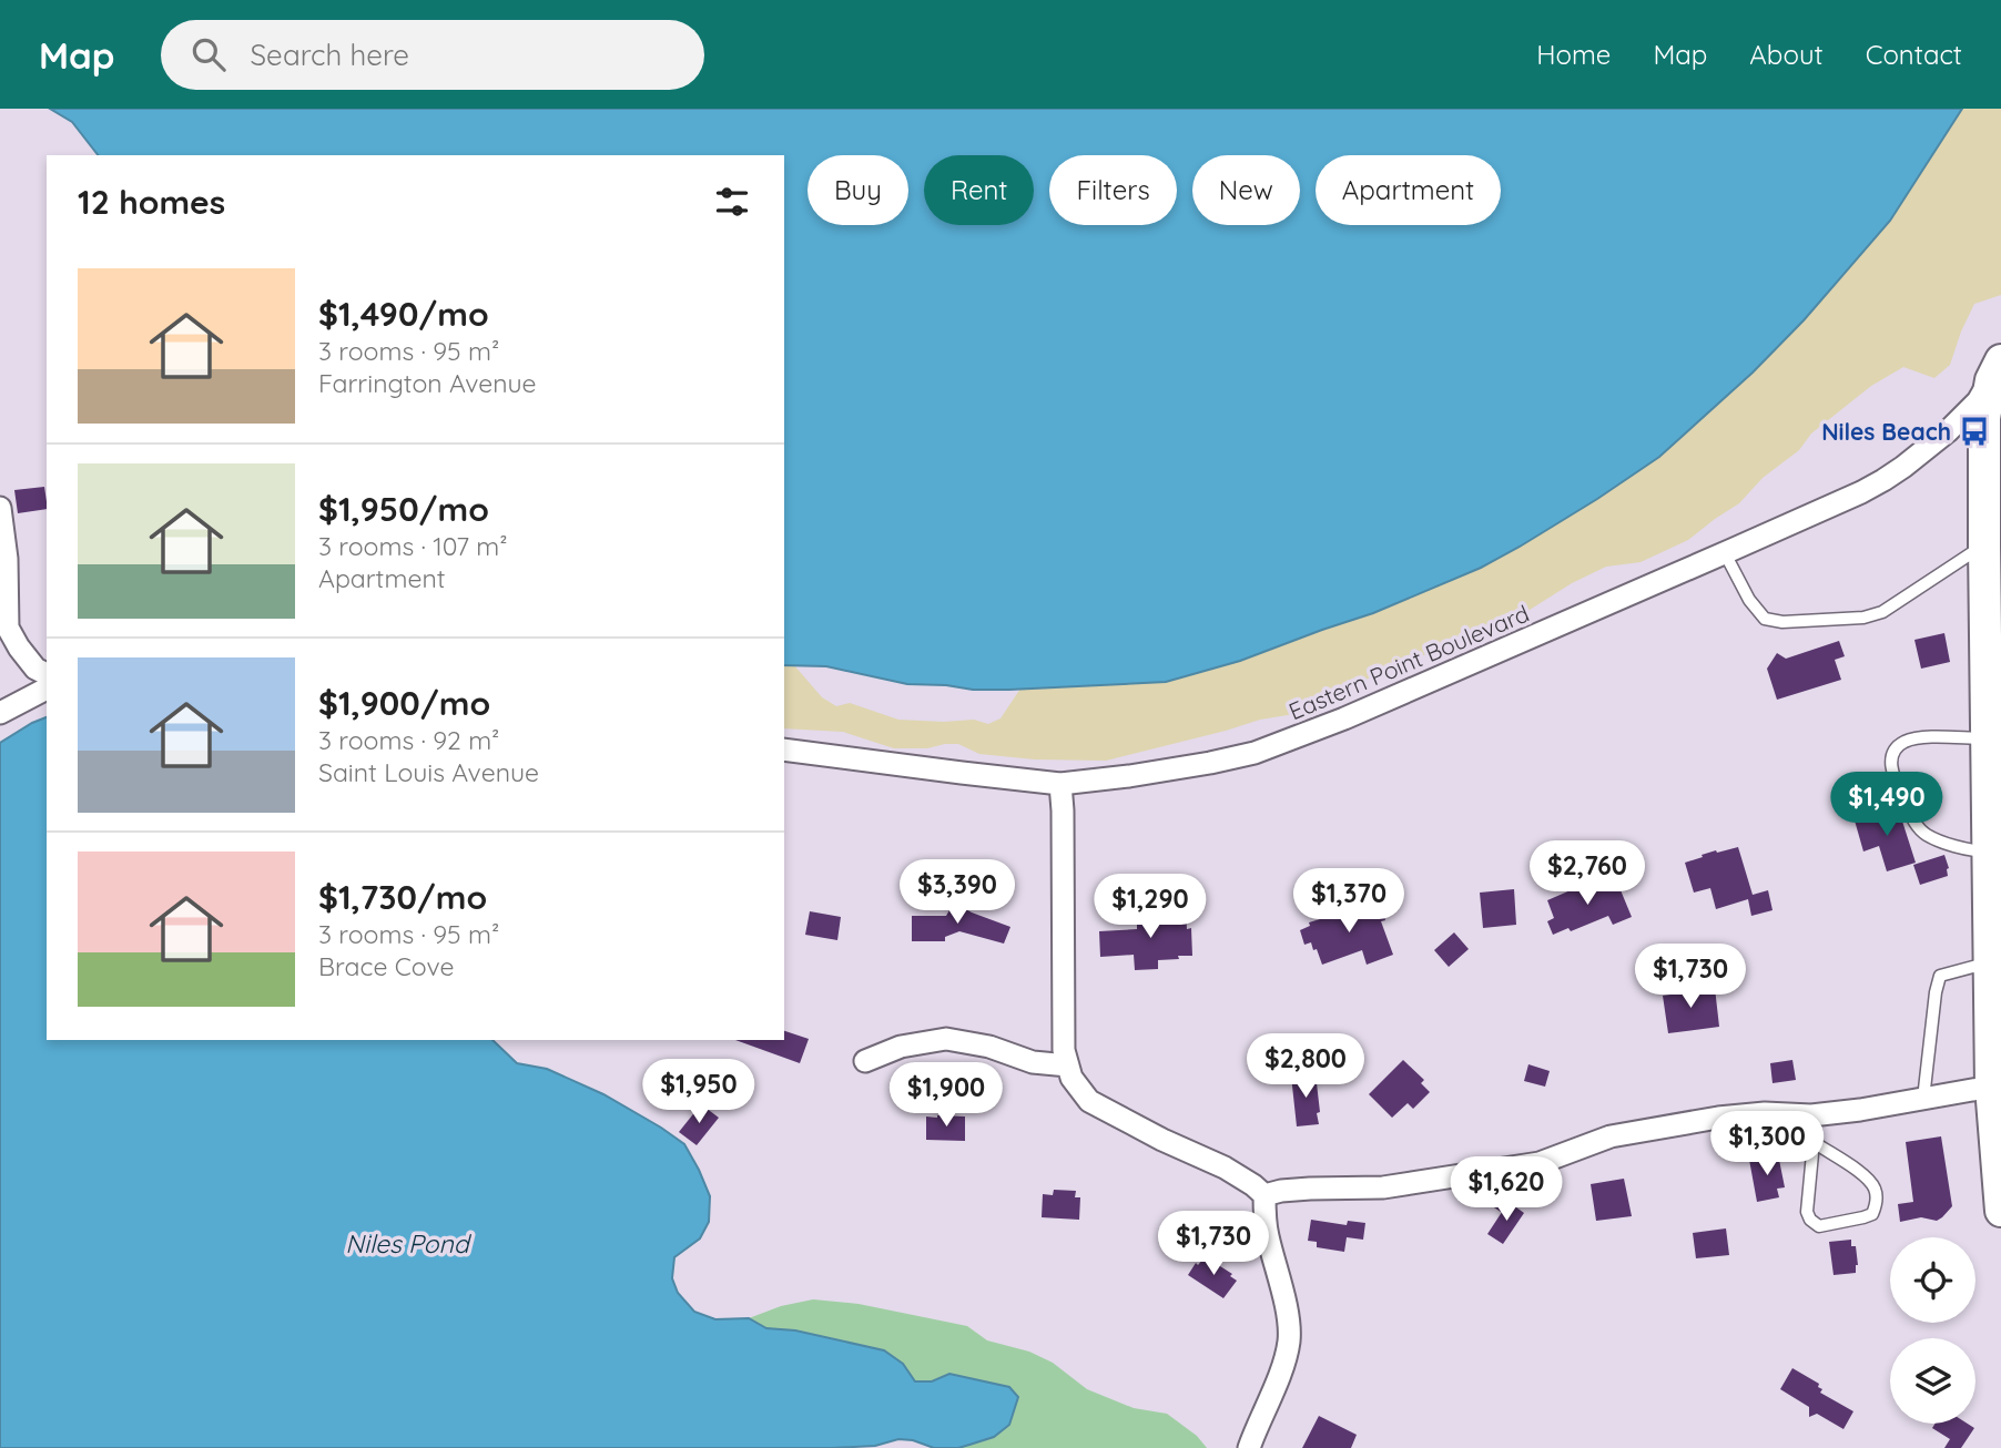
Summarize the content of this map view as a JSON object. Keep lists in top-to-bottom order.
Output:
{
  "streets": {
    "street": ["Eastern Point Boulevard"]
  },
  "water": ["Niles Pond"],
  "places": {
    "bus stop": ["Niles Beach"]
  },
  "page": {
    "header": "Map",
    "search": "Search here",
    "nav": [
      "Home",
      "Map",
      "About",
      "Contact"
    ],
    "chip": [
      "Buy",
      "Rent",
      "Filters",
      "New",
      "Apartment"
    ],
    "heading": "12 homes",
    "list": [
      {
        "name": "$1,490/mo",
        "note": "3 rooms · 95 m² · Farrington Avenue"
      },
      {
        "name": "$1,950/mo",
        "note": "3 rooms · 107 m² · Apartment"
      },
      {
        "name": "$1,900/mo",
        "note": "3 rooms · 92 m² · Saint Louis Avenue"
      },
      {
        "name": "$1,730/mo",
        "note": "3 rooms · 95 m² · Brace Cove"
      }
    ],
    "price": [
      "$1,490",
      "$2,760",
      "$3,390",
      "$1,370",
      "$1,290",
      "$1,730",
      "$2,800",
      "$1,950",
      "$1,900",
      "$1,300",
      "$1,620",
      "$1,730"
    ]
  }
}
